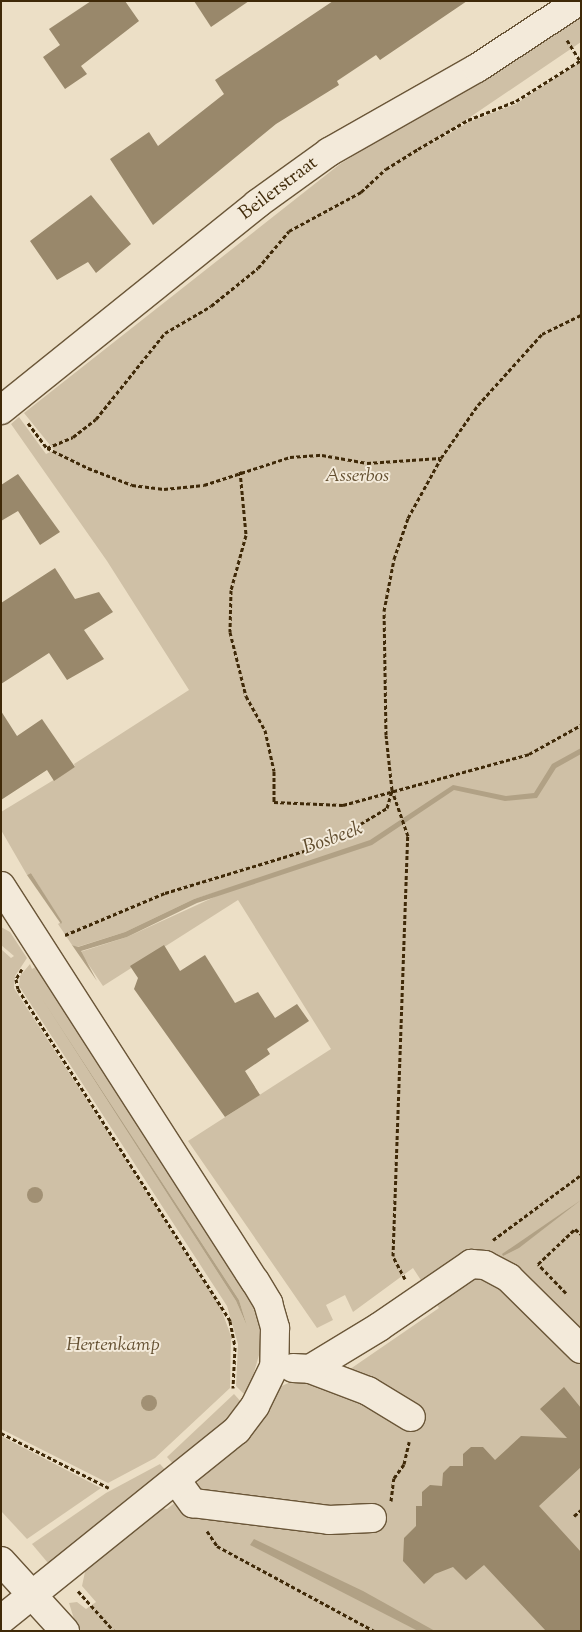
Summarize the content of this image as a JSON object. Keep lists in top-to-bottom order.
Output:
{
  "streets": {
    "street": ["Beilerstraat"]
  },
  "water": ["Bosbeek"],
  "parks": ["Asserbos", "Hertenkamp"]
}
